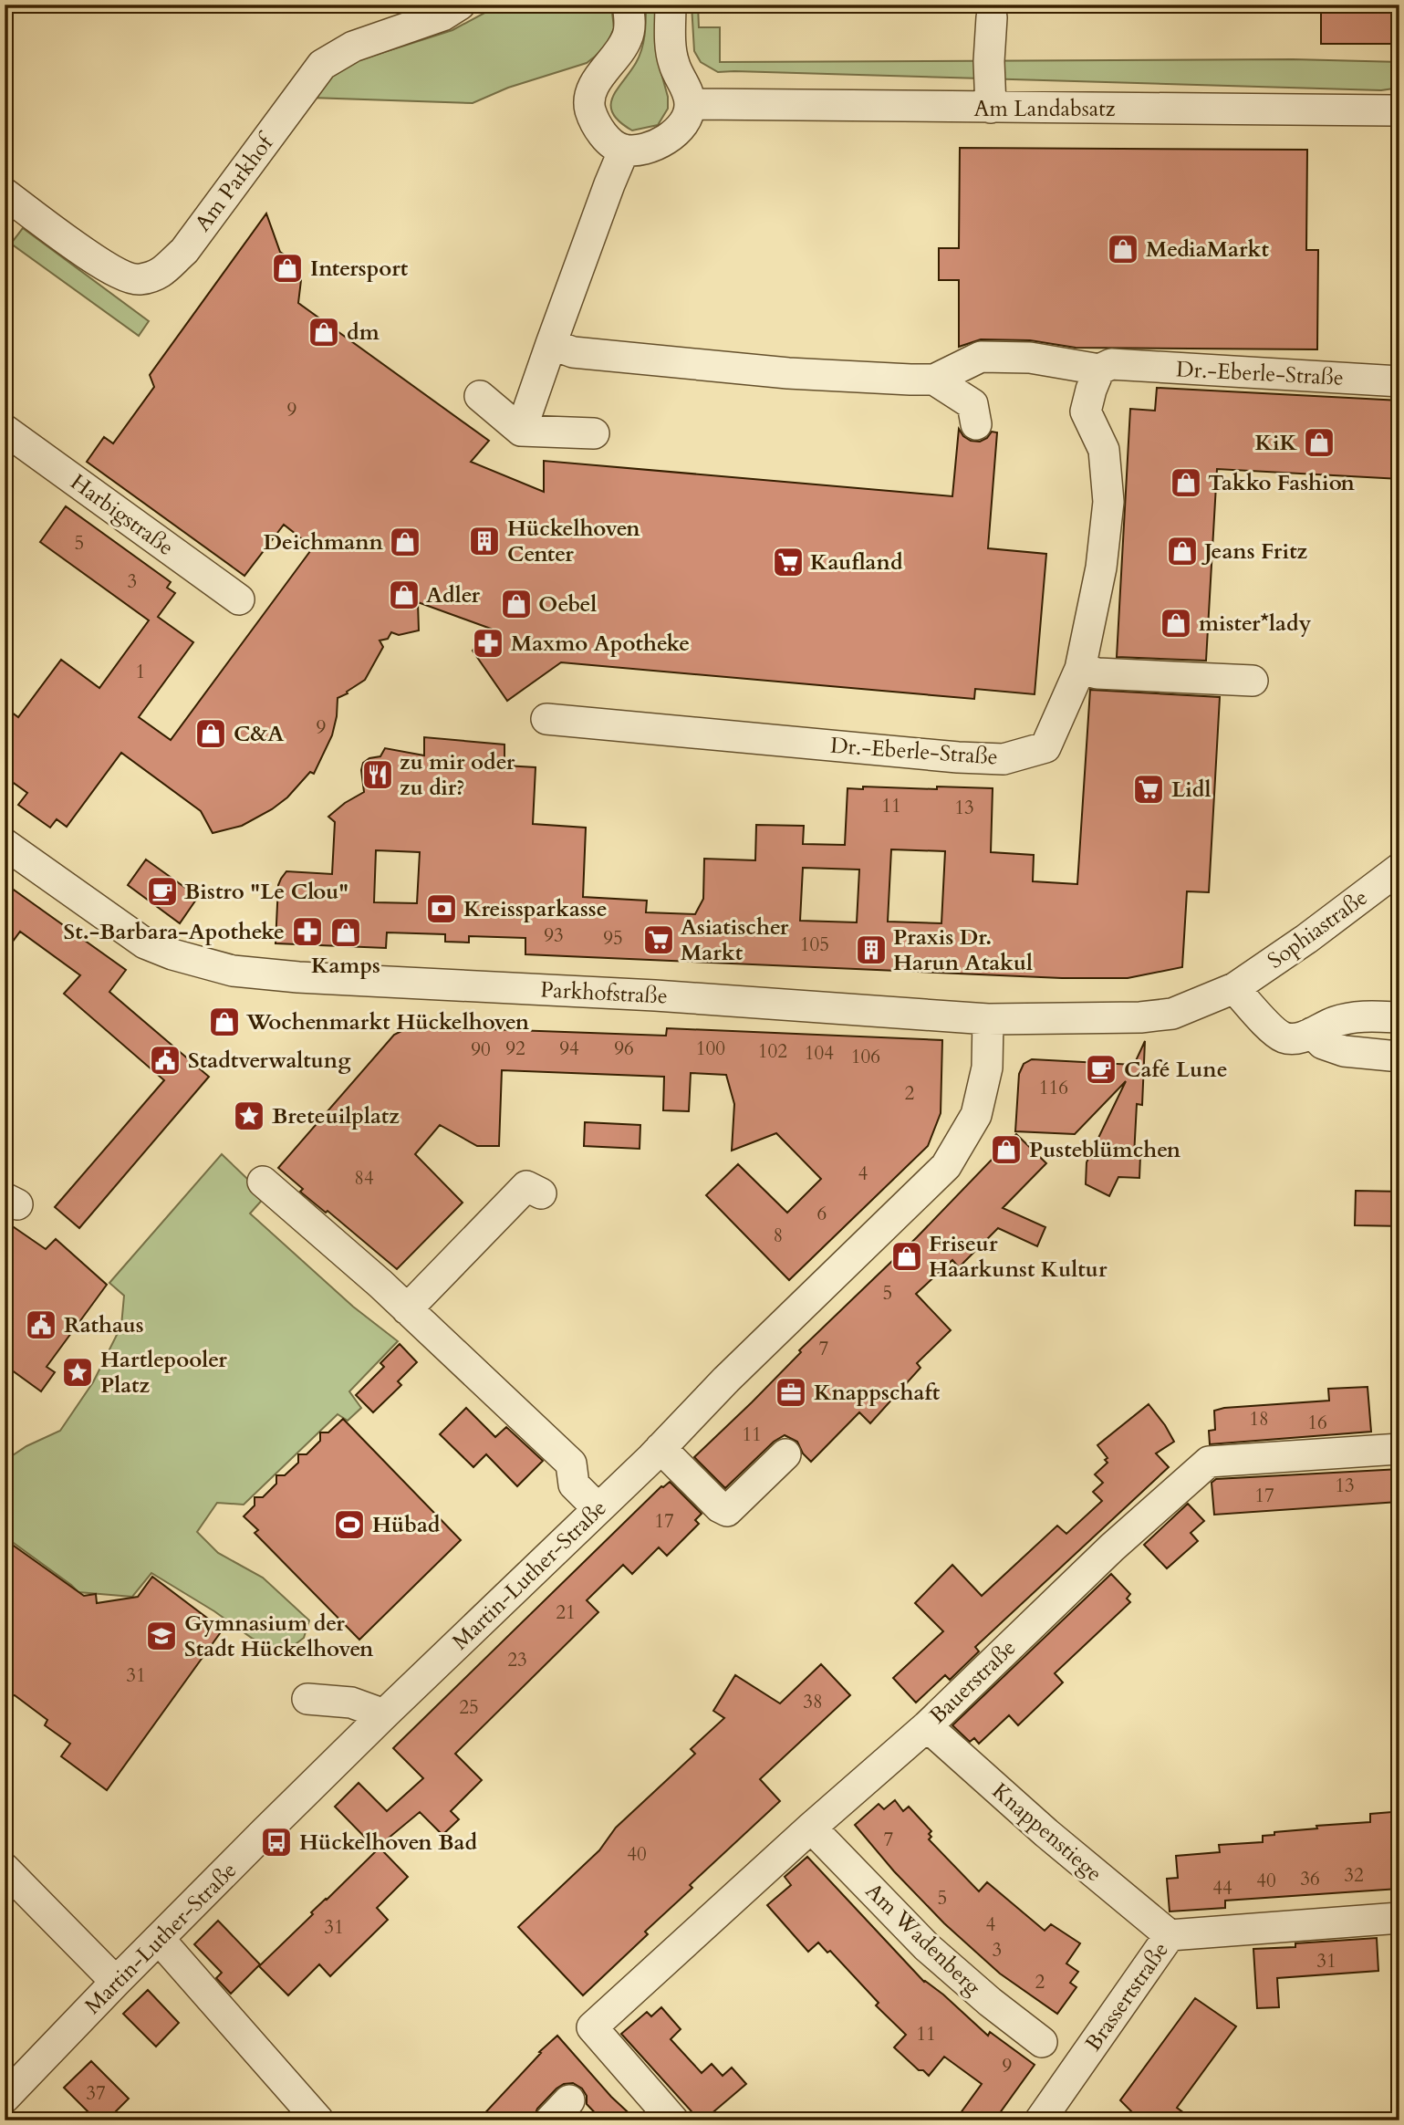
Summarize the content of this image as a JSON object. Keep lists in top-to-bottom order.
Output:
{
  "streets": {
    "street": [
      "Am Landabsatz",
      "Am Parkhof",
      "Dr.-Eberle-Straße",
      "Harbigstraße",
      "Sophiastraße",
      "Parkhofstraße",
      "Martin-Luther-Straße",
      "Bauerstraße",
      "Knappenstiege",
      "Am Wadenberg",
      "Brassertstraße"
    ]
  },
  "crossings": [
    ["Sophiastraße", "Parkhofstraße"],
    ["Parkhofstraße", "Martin-Luther-Straße"],
    ["Bauerstraße", "Knappenstiege"],
    ["Bauerstraße", "Am Wadenberg"],
    ["Knappenstiege", "Brassertstraße"]
  ],
  "places": {
    "shop": [
      "MediaMarkt",
      "Intersport",
      "dm",
      "KiK",
      "Takko Fashion",
      "Deichmann",
      "Jeans Fritz",
      "Adler",
      "Oebel",
      "mister*lady",
      "C&A",
      "Kamps",
      "Wochenmarkt Hückelhoven",
      "Pusteblümchen",
      "Friseur Haarkunst Kultur"
    ],
    "building": ["Hückelhoven Center", "Praxis Dr. Harun Atakul"],
    "supermarket": ["Kaufland", "Lidl", "Asiatischer Markt"],
    "pharmacy": ["Maxmo Apotheke", "St.-Barbara-Apotheke"],
    "restaurant": ["zu mir oder zu dir?"],
    "cafe": ["Bistro \"Le Clou\"", "Café Lune"],
    "bank": ["Kreissparkasse"],
    "public building": ["Stadtverwaltung", "Rathaus"],
    "place": ["Breteuilplatz", "Hartlepooler Platz"],
    "office": ["Knappschaft"],
    "sports": ["Hübad"],
    "school or university": ["Gymnasium der Stadt Hückelhoven"],
    "bus stop": ["Hückelhoven Bad"]
  },
  "house_numbers": [
    "9",
    "5",
    "3",
    "1",
    "9",
    "11",
    "13",
    "93",
    "95",
    "105",
    "92",
    "94",
    "96",
    "100",
    "90",
    "102",
    "104",
    "106",
    "116",
    "2",
    "4",
    "84",
    "6",
    "8",
    "5",
    "7",
    "18",
    "16",
    "11",
    "13",
    "17",
    "17",
    "21",
    "23",
    "31",
    "38",
    "25",
    "7",
    "40",
    "32",
    "36",
    "40",
    "44",
    "5",
    "4",
    "31",
    "3",
    "31",
    "2",
    "11",
    "9",
    "37"
  ]
}
